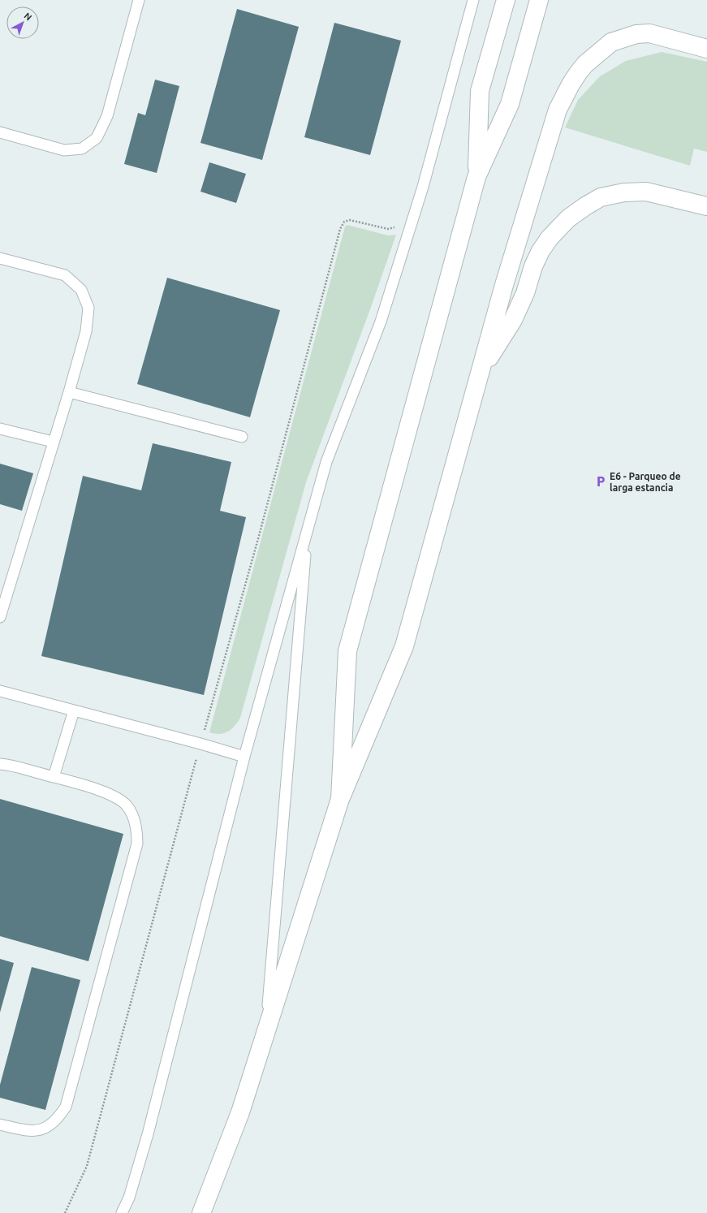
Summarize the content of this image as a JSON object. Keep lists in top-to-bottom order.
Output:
{
  "places": {
    "parking": ["E6 - Parqueo de larga estancia"]
  },
  "north": "top right"
}
